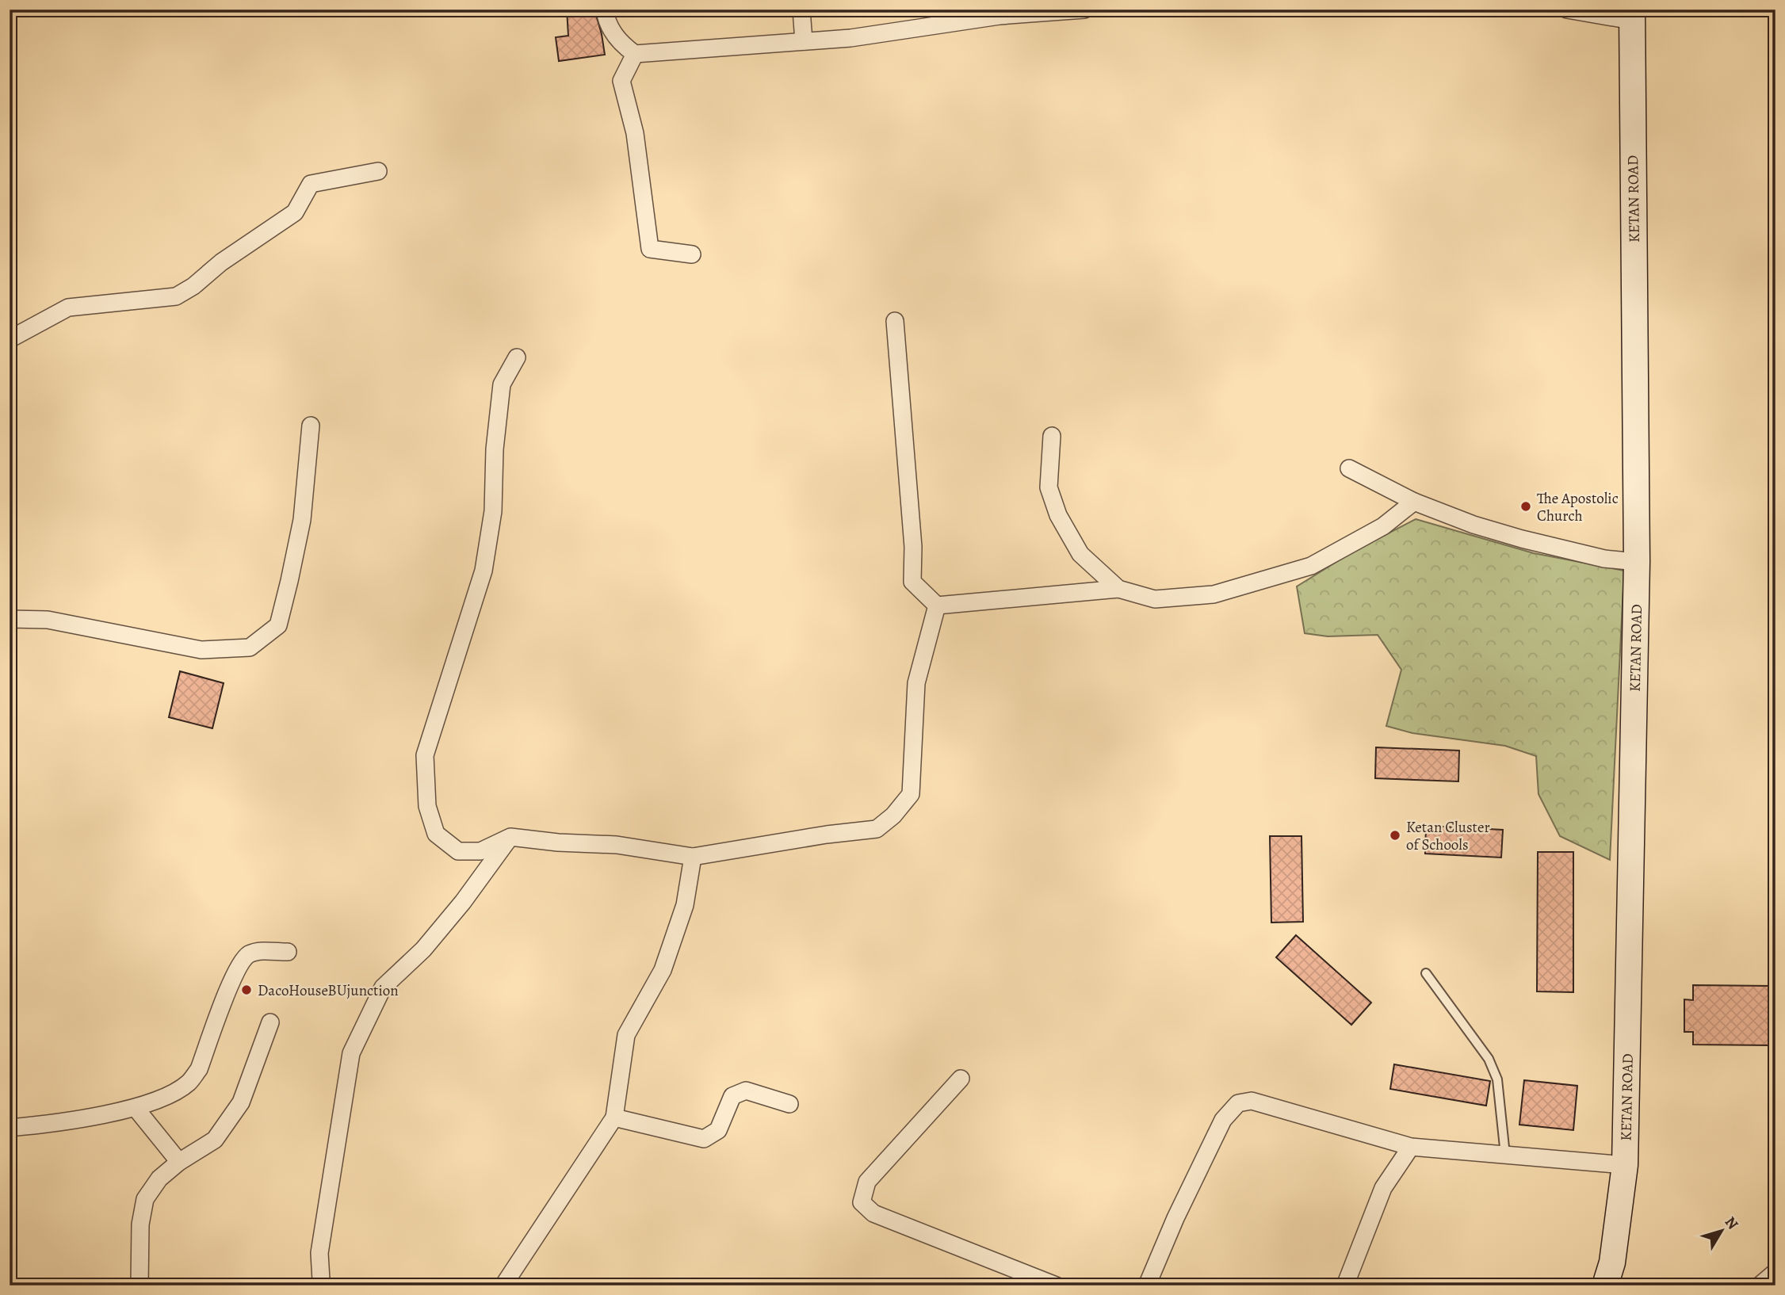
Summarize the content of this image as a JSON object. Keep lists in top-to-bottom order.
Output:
{
  "streets": {
    "street": ["KETAN ROAD"]
  },
  "places": ["The Apostolic Church", "Ketan Cluster of Schools", "DacoHouseBUjunction"],
  "north": "top right"
}
